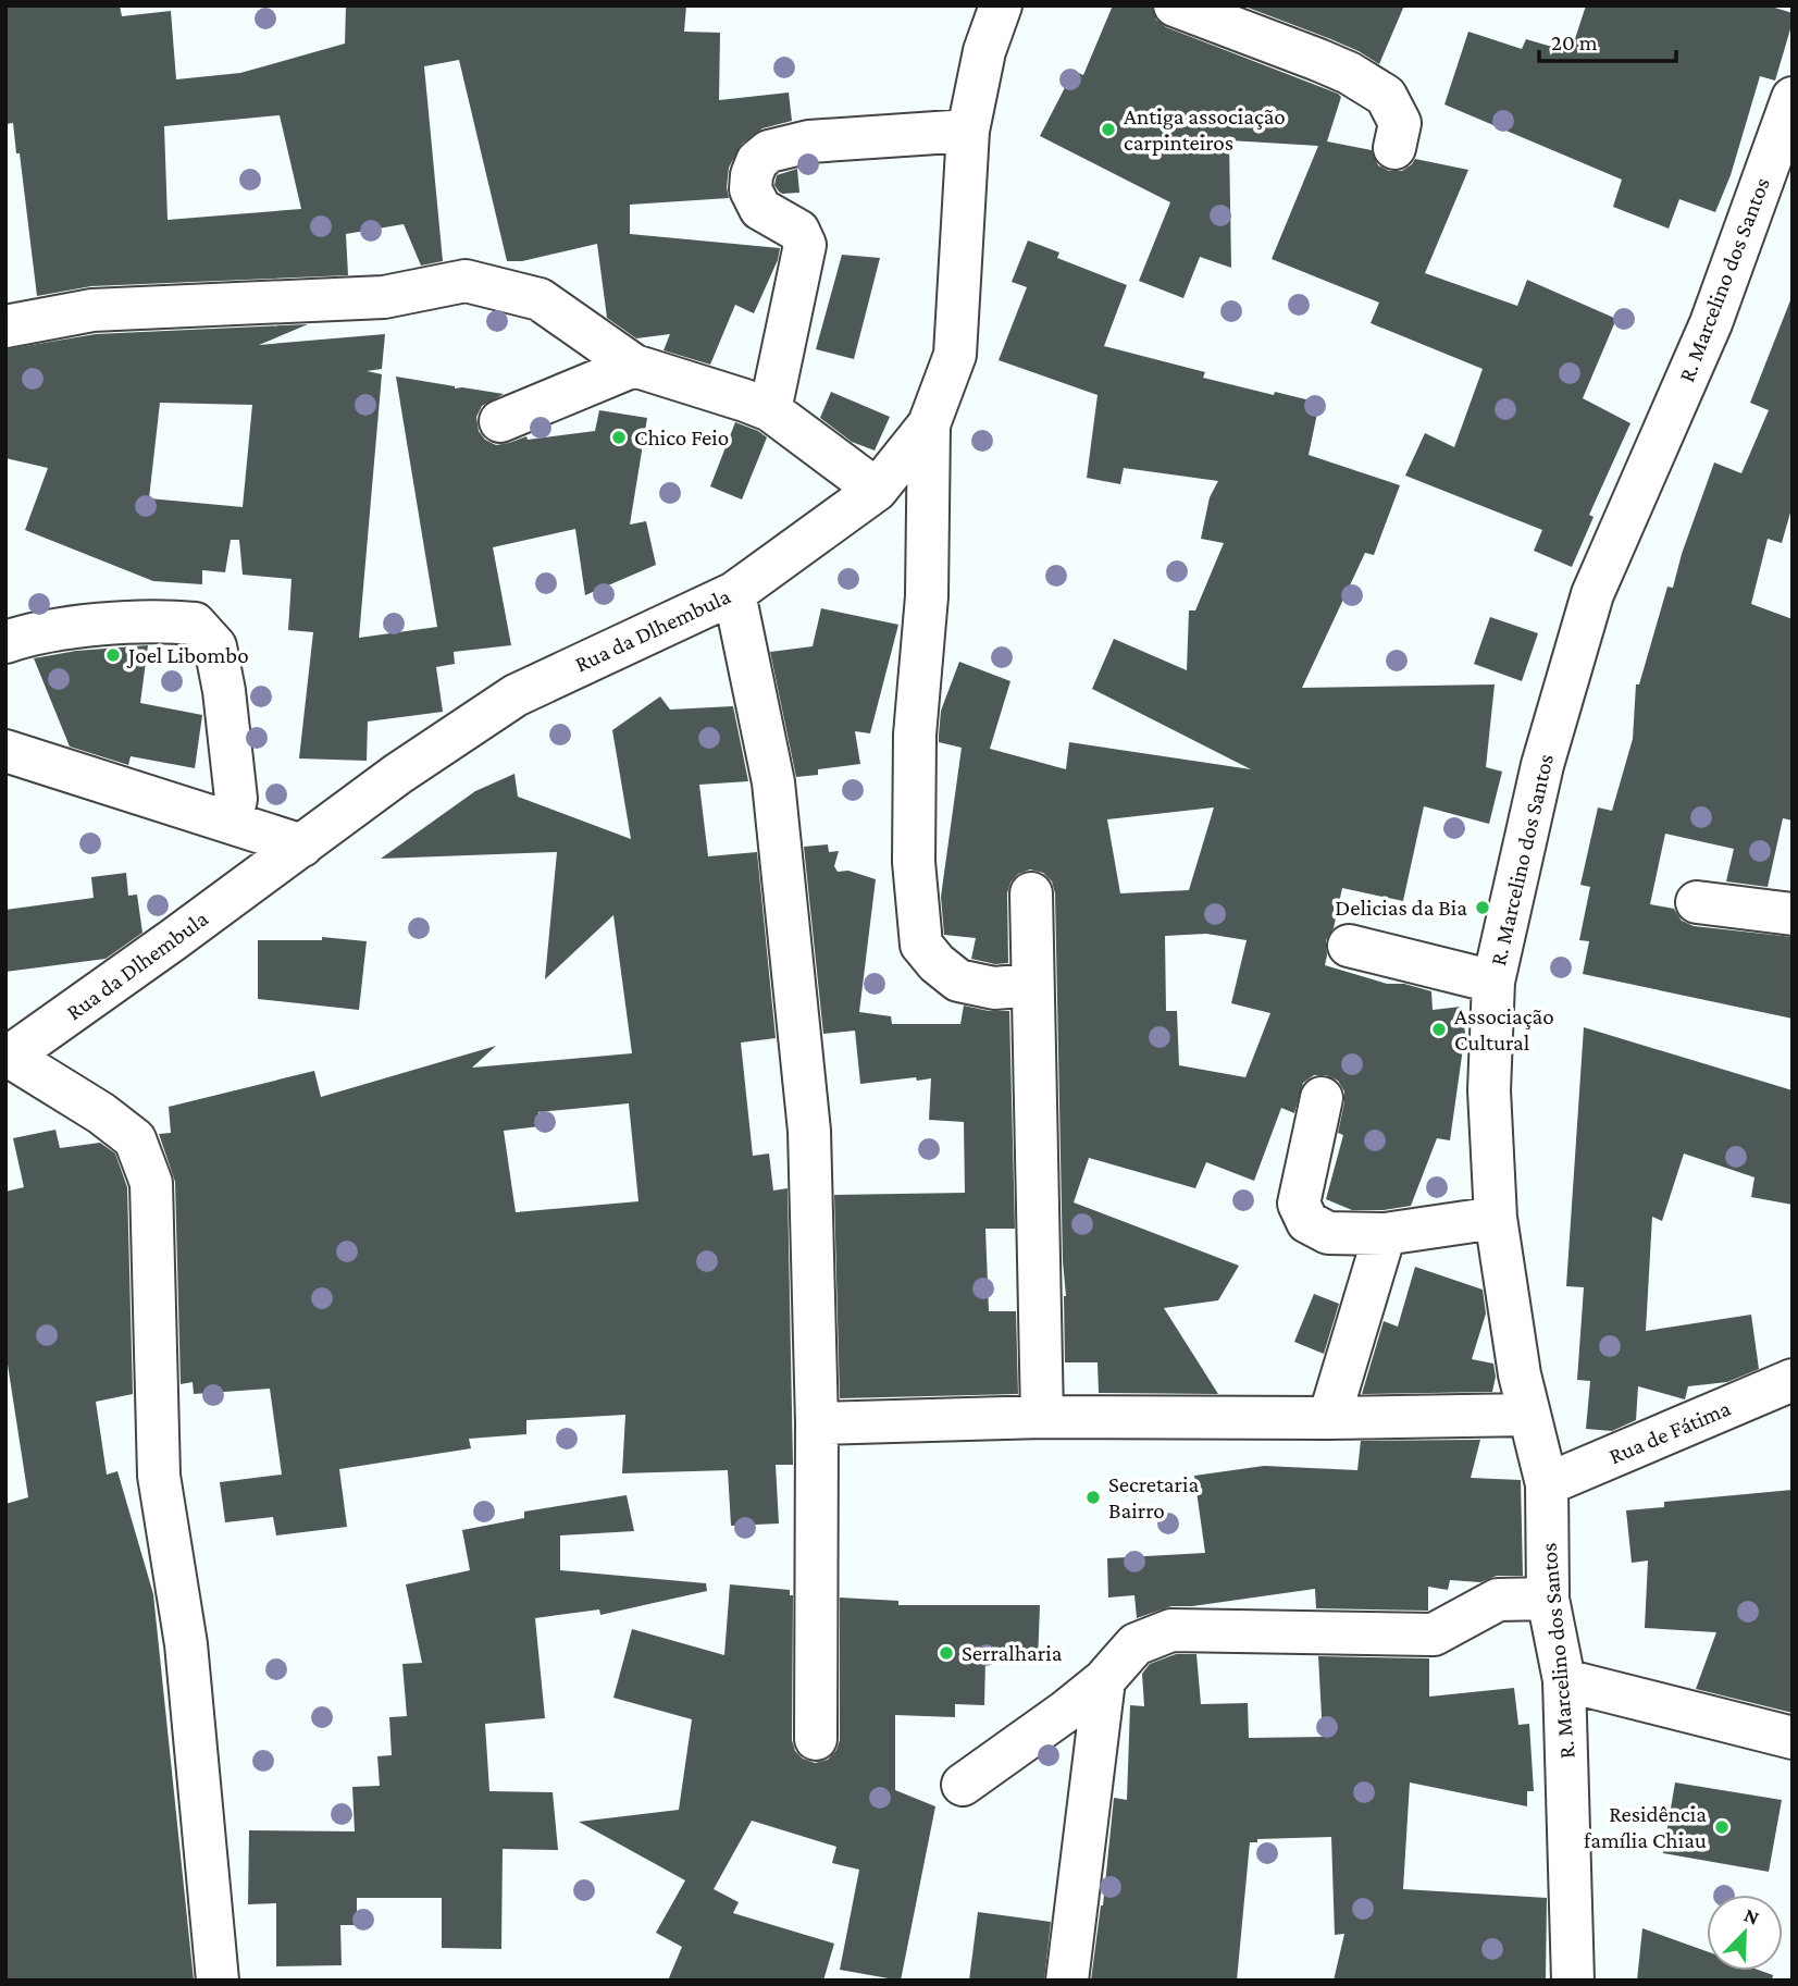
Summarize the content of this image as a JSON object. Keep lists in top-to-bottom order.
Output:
{
  "streets": {
    "street": ["R. Marcelino dos Santos", "Rua da Dlhembula", "Rua de Fátima"]
  },
  "crossings": [
    ["R. Marcelino dos Santos", "Rua de Fátima"]
  ],
  "places": [
    "Antiga associação carpinteiros",
    "Chico Feio",
    "Joel Libombo",
    "Delicias da Bia",
    "Associação Cultural",
    "Secretaria Bairro",
    "Serralharia",
    "Residência família Chiau"
  ],
  "scale_bar": "20 m",
  "north": "top right"
}
